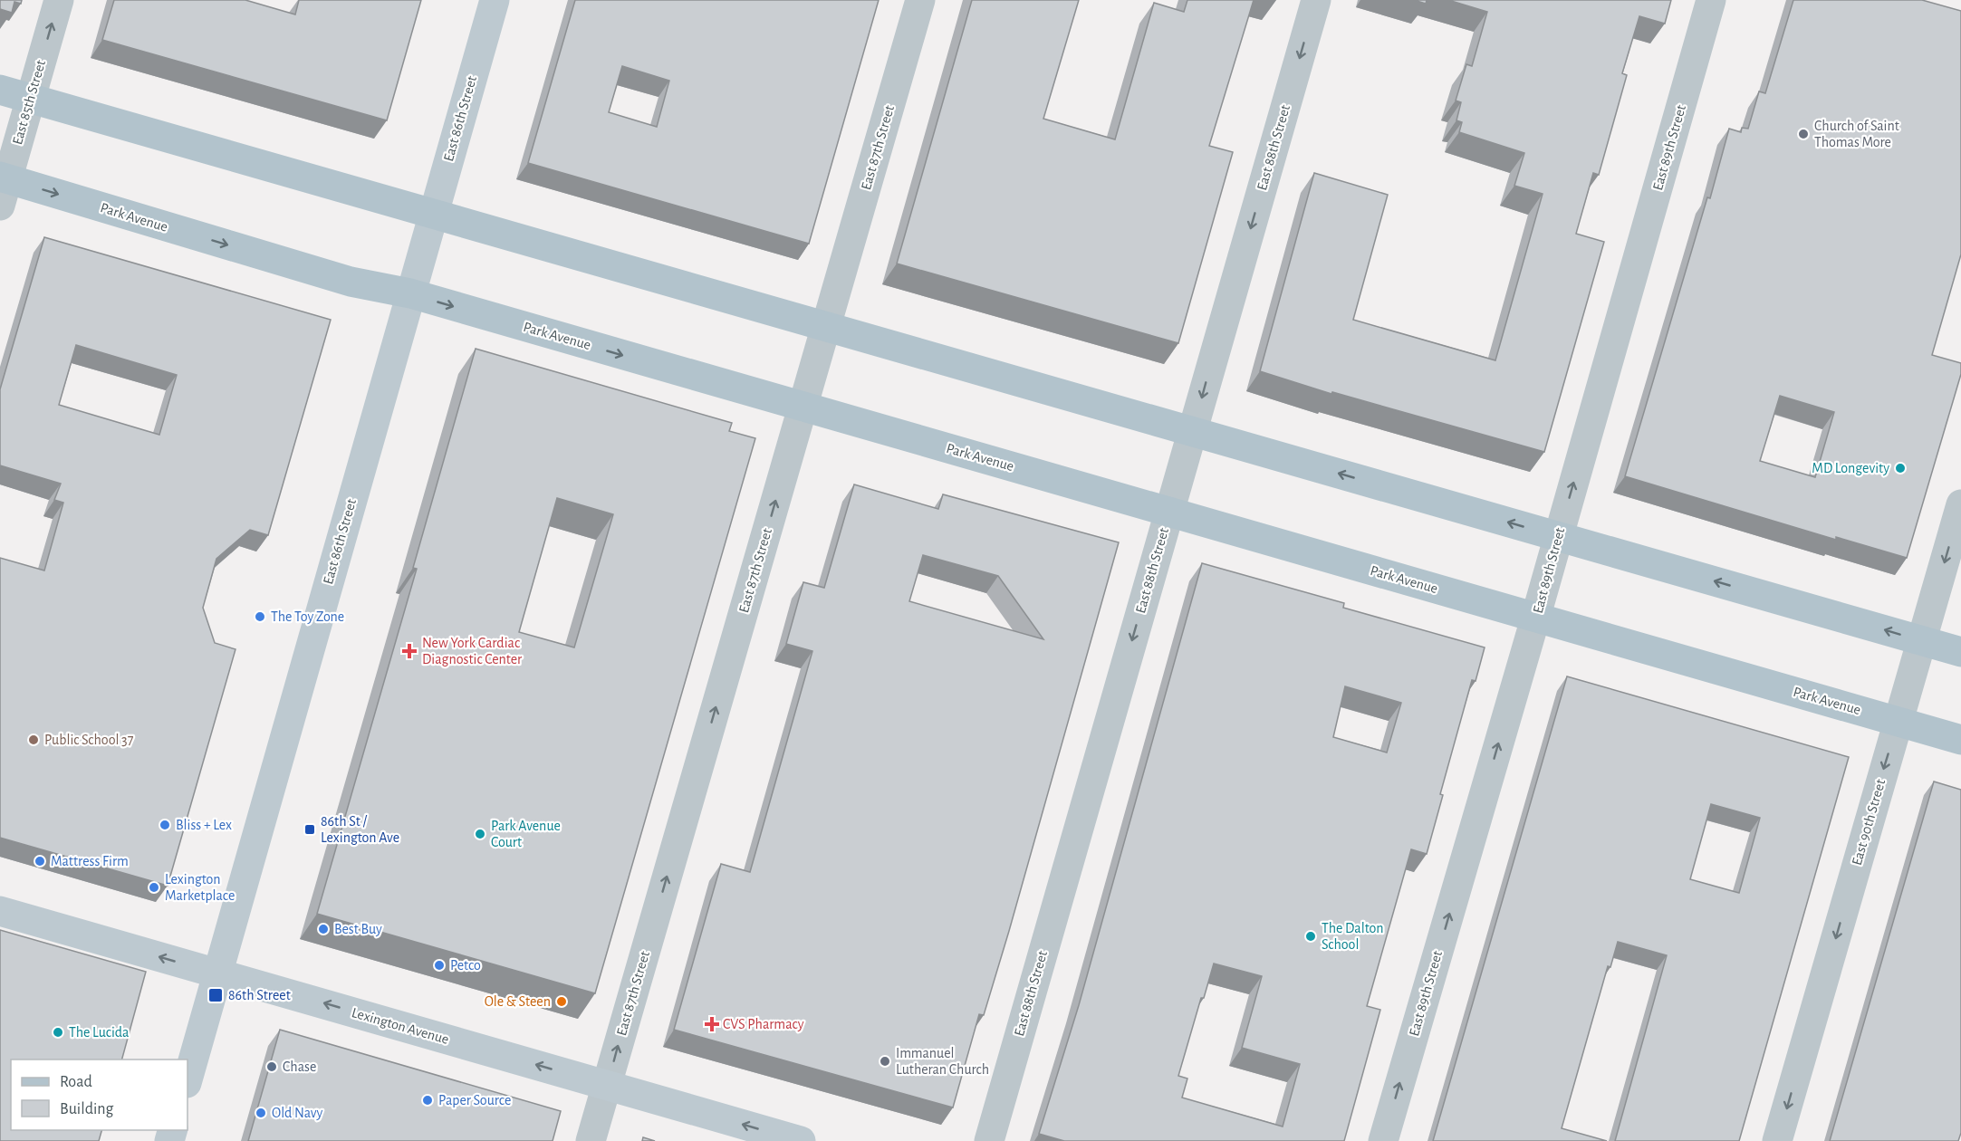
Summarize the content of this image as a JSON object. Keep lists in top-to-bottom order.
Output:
{
  "streets": {
    "main road": ["East 86th Street", "Park Avenue", "Lexington Avenue"],
    "street": [
      "East 85th Street",
      "East 87th Street",
      "East 88th Street",
      "East 89th Street",
      "East 90th Street"
    ]
  },
  "crossings": [
    ["East 85th Street", "Park Avenue"],
    ["East 86th Street", "Park Avenue"],
    ["East 86th Street", "Lexington Avenue"],
    ["East 87th Street", "Park Avenue"],
    ["East 87th Street", "Lexington Avenue"],
    ["East 88th Street", "Park Avenue"],
    ["East 89th Street", "Park Avenue"],
    ["Park Avenue", "East 90th Street"]
  ],
  "one_way": [
    "East 85th Street",
    "East 87th Street",
    "East 88th Street",
    "East 89th Street",
    "East 90th Street",
    "Lexington Avenue"
  ],
  "places": {
    "other": [
      "Church of Saint Thomas More",
      "MD Longevity",
      "The Toy Zone",
      "Public School 37",
      "Bliss + Lex",
      "Park Avenue Court",
      "Mattress Firm",
      "Lexington Marketplace",
      "Best Buy",
      "The Dalton School",
      "Petco",
      "Ole & Steen",
      "The Lucida",
      "Immanuel Lutheran Church",
      "Chase",
      "Paper Source",
      "Old Navy"
    ],
    "health": ["New York Cardiac Diagnostic Center", "CVS Pharmacy"],
    "transit": ["86th St / Lexington Ave", "86th Street"]
  },
  "legend": ["Road", "Building"]
}
